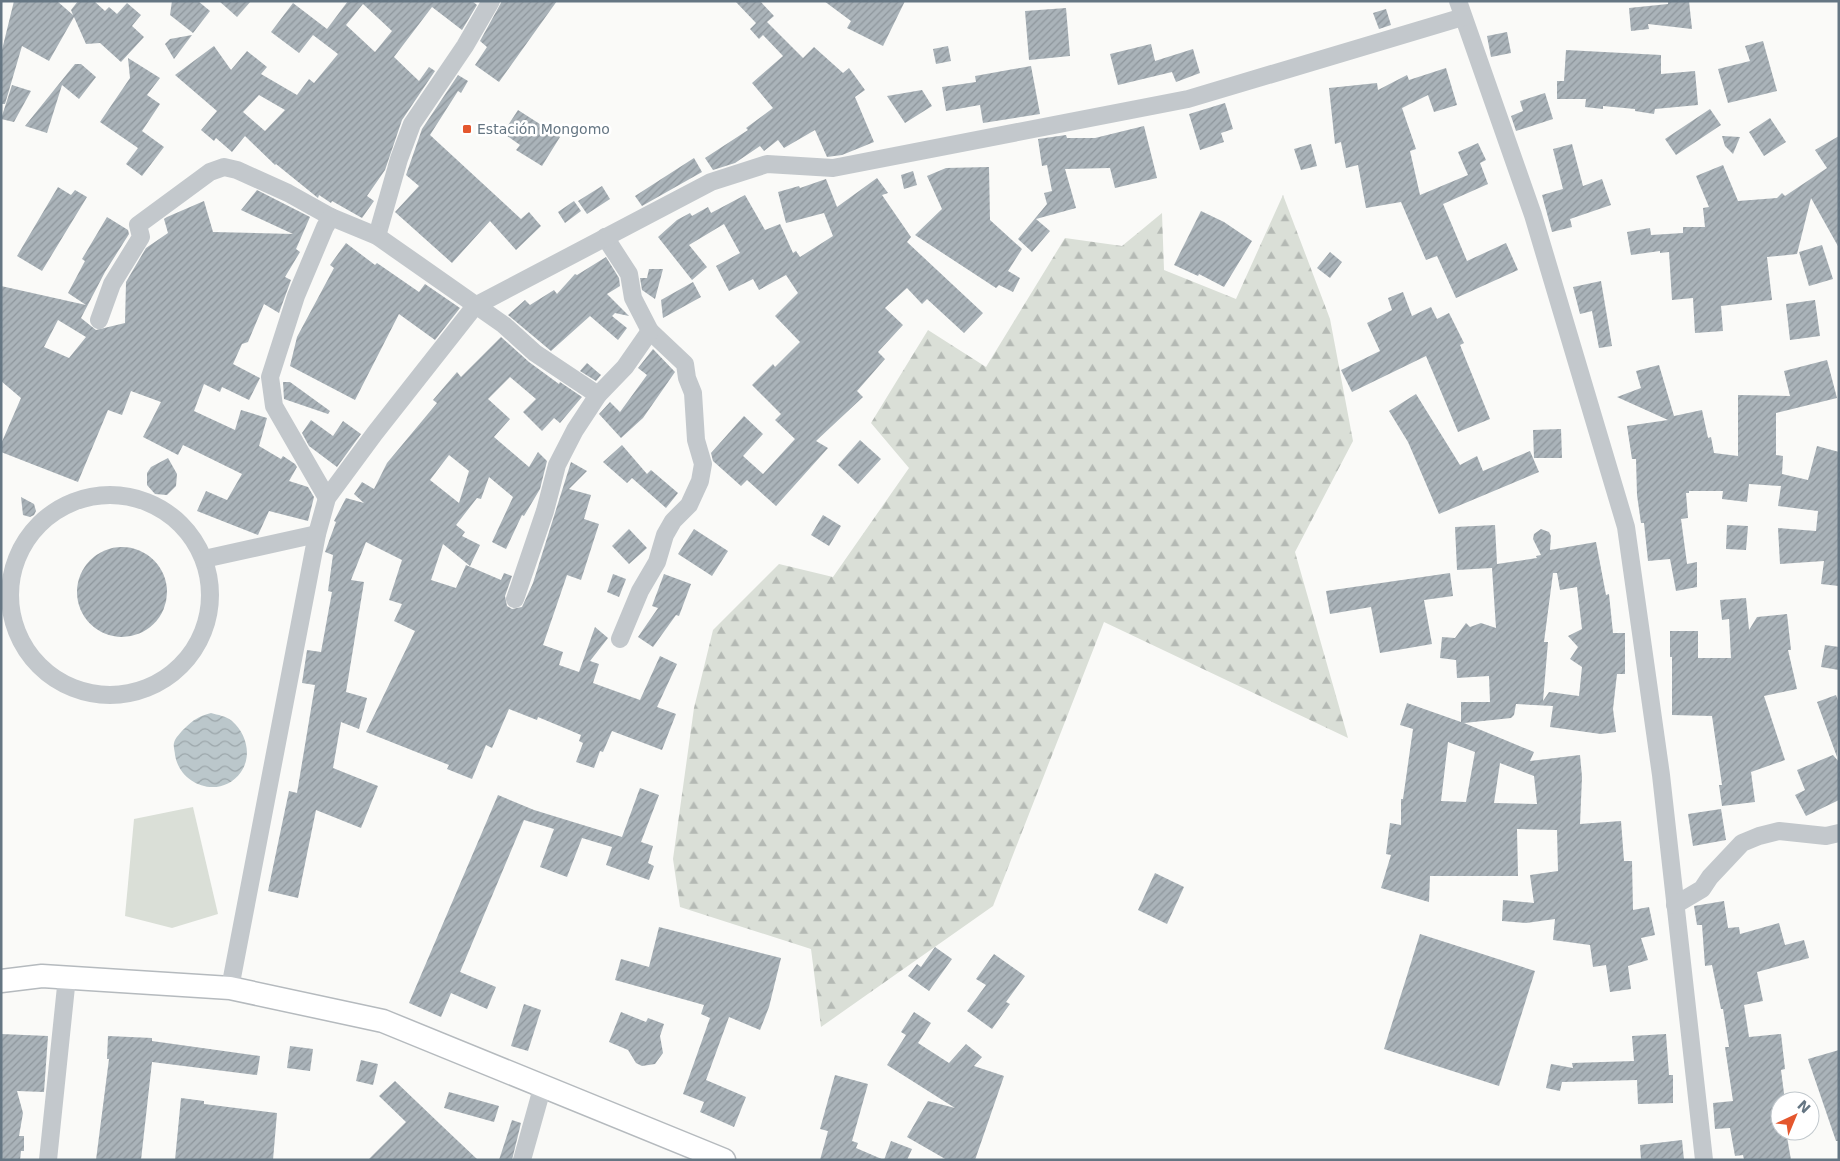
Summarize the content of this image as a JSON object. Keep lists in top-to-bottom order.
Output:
{
  "places": {
    "transit": ["Estación Mongomo"]
  },
  "north": "top right"
}
